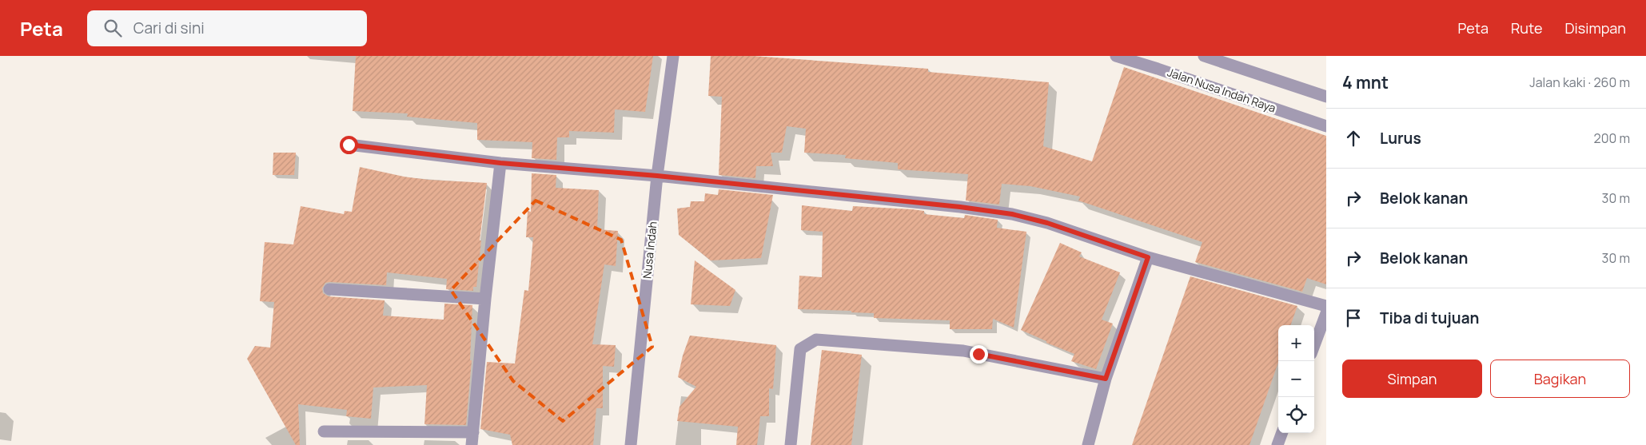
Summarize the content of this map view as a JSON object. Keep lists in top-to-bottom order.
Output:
{
  "streets": {
    "street": ["Jalan Nusa Indah Raya", "Nusa Indah"]
  },
  "page": {
    "header": "Peta",
    "search": "Cari di sini",
    "nav": ["Peta", "Rute", "Disimpan"],
    "heading": ["4 mnt", "Jalan kaki · 260 m"],
    "list": [
      ["Lurus", "200 m"],
      ["Belok kanan", "30 m"],
      ["Belok kanan", "30 m"],
      "Tiba di tujuan"
    ],
    "map_buttons": ["+", "−"],
    "buttons": ["Simpan", "Bagikan"]
  }
}
